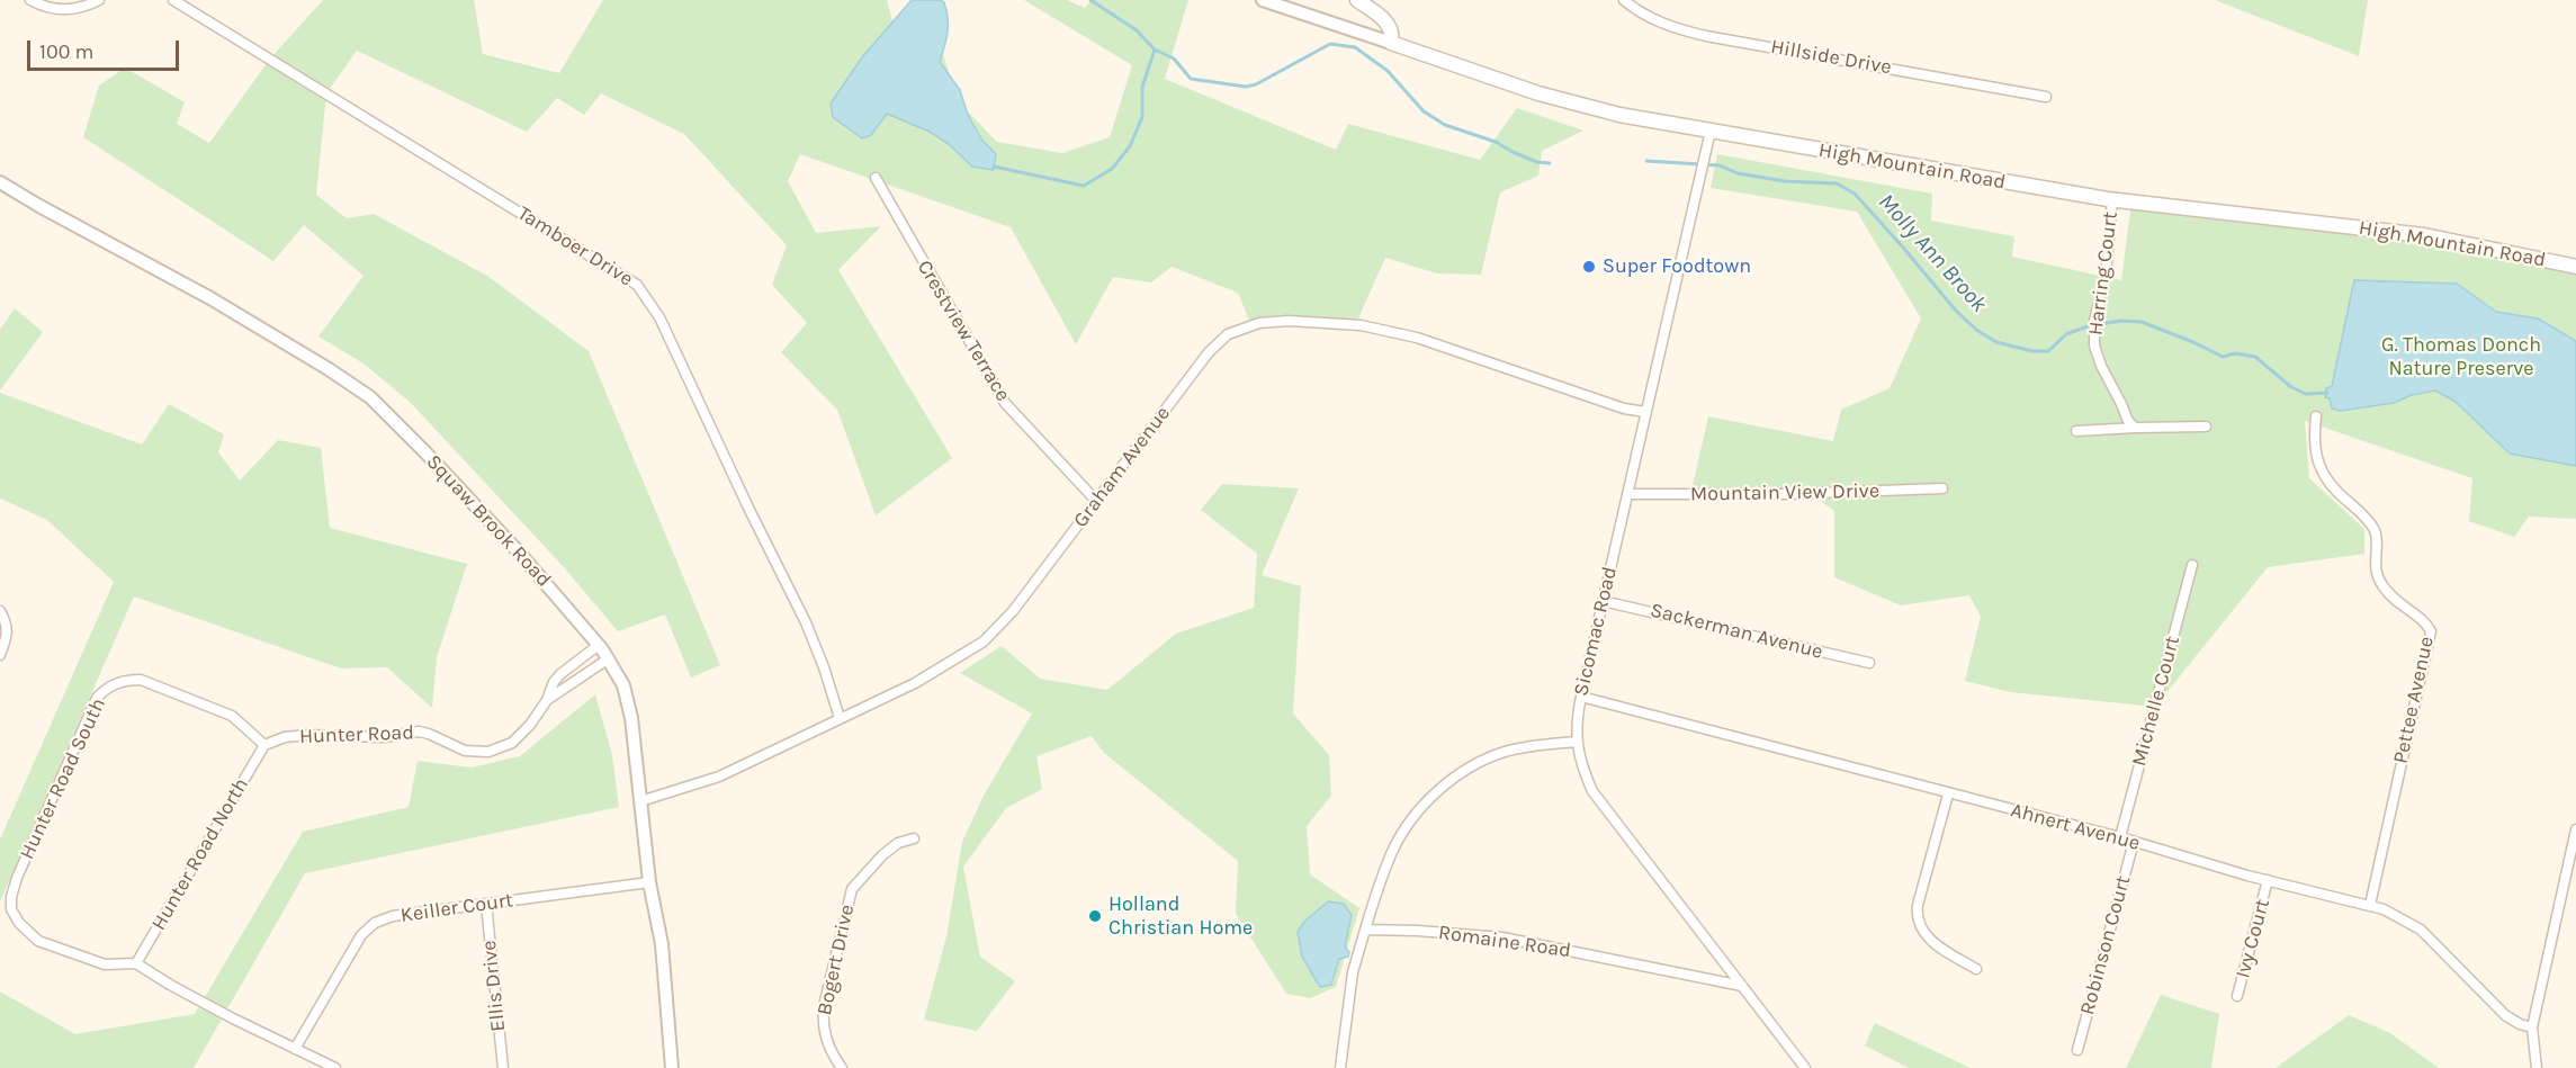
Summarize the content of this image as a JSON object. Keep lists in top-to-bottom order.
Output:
{
  "streets": {
    "main road": ["High Mountain Road"],
    "street": [
      "Hillside Drive",
      "Tamboer Drive",
      "Harring Court",
      "Crestview Terrace",
      "Graham Avenue",
      "Mountain View Drive",
      "Squaw Brook Road",
      "Sicomac Road",
      "Sackerman Avenue",
      "Pettee Avenue",
      "Michelle Court",
      "Hunter Road",
      "Hunter Road South",
      "Ahnert Avenue",
      "Hunter Road North",
      "Keiller Court",
      "Ivy Court",
      "Romaine Road",
      "Robinson Court",
      "Bogert Drive",
      "Ellis Drive"
    ]
  },
  "crossings": [
    ["High Mountain Road", "Harring Court"],
    ["High Mountain Road", "Sicomac Road"],
    ["Tamboer Drive", "Graham Avenue"],
    ["Crestview Terrace", "Graham Avenue"],
    ["Graham Avenue", "Squaw Brook Road"],
    ["Graham Avenue", "Sicomac Road"],
    ["Mountain View Drive", "Sicomac Road"],
    ["Squaw Brook Road", "Hunter Road"],
    ["Squaw Brook Road", "Keiller Court"],
    ["Sicomac Road", "Sackerman Avenue"],
    ["Sicomac Road", "Ahnert Avenue"],
    ["Sicomac Road", "Romaine Road"],
    ["Pettee Avenue", "Ahnert Avenue"],
    ["Michelle Court", "Ahnert Avenue"],
    ["Hunter Road", "Hunter Road South"],
    ["Hunter Road", "Hunter Road North"],
    ["Hunter Road South", "Hunter Road North"],
    ["Ahnert Avenue", "Ivy Court"],
    ["Ahnert Avenue", "Robinson Court"],
    ["Keiller Court", "Ellis Drive"]
  ],
  "water": ["Molly Ann Brook"],
  "parks": ["G. Thomas Donch Nature Preserve"],
  "places": ["Super Foodtown", "Holland Christian Home"],
  "scale_bar": "100 m"
}
